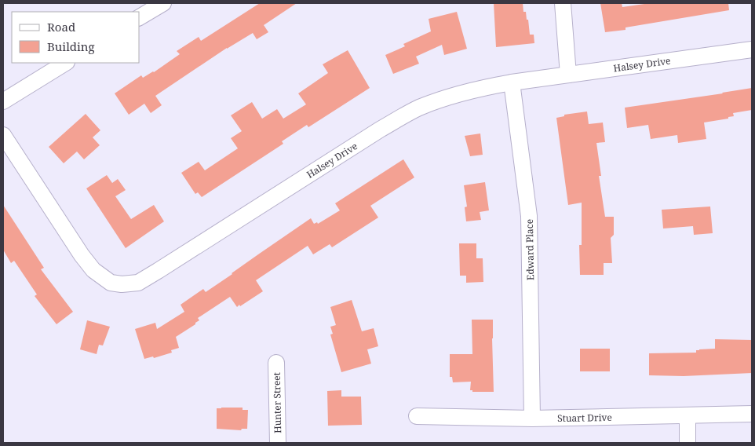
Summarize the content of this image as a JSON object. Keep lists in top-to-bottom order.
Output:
{
  "streets": {
    "street": [
      "Halsey Drive",
      "Edward Place",
      "Hunter Street",
      "Stuart Drive"
    ]
  },
  "crossings": [
    ["Halsey Drive", "Edward Place"],
    ["Edward Place", "Stuart Drive"]
  ],
  "legend": ["Road", "Building"]
}
